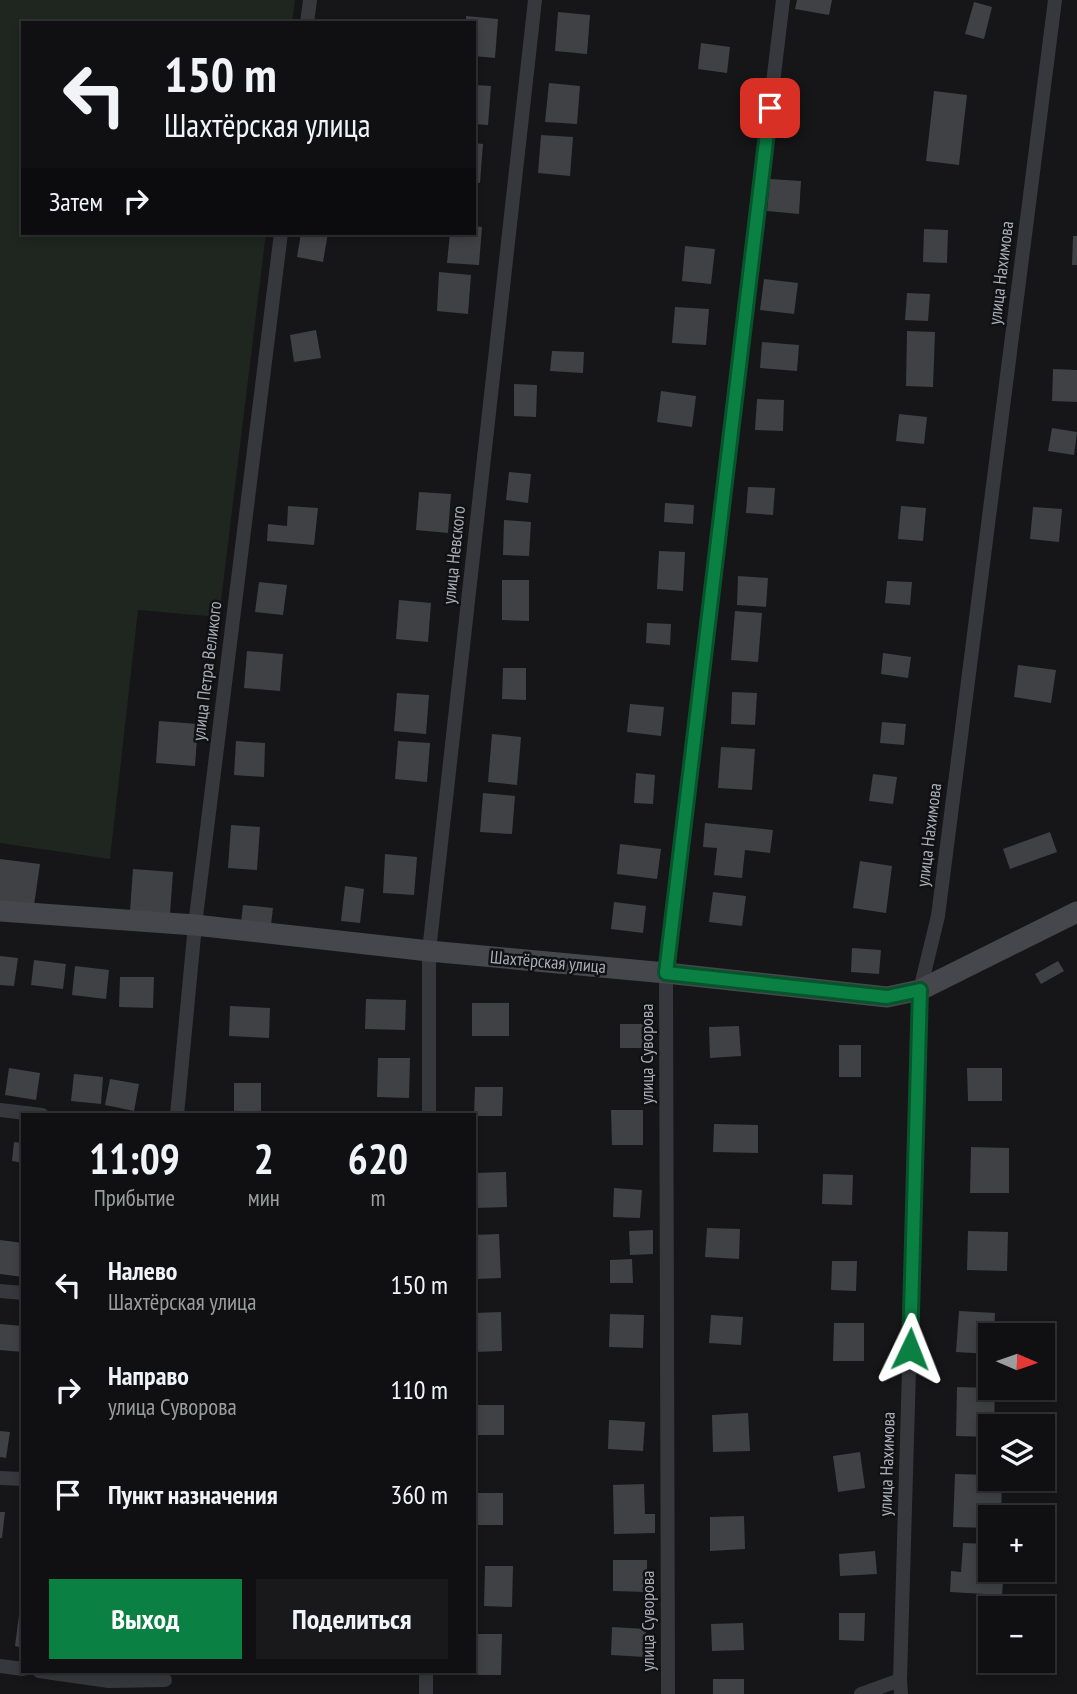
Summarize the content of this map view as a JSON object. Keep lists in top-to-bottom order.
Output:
{
  "streets": {
    "street": [
      "улица Нахимова",
      "улица Невского",
      "улица Петра Великого",
      "Шахтёрская улица",
      "улица Суворова"
    ]
  },
  "crossings": [
    ["улица Нахимова", "Шахтёрская улица"],
    ["улица Невского", "Шахтёрская улица"],
    ["улица Петра Великого", "Шахтёрская улица"],
    ["Шахтёрская улица", "улица Суворова"]
  ],
  "north": "right",
  "page": {
    "turn": ["150 m", "Шахтёрская улица"],
    "then": "Затем",
    "eta": [
      "11:09",
      "Прибытие",
      "2",
      "мин",
      "620",
      "m"
    ],
    "list": [
      {
        "name": "Налево",
        "note": "Шахтёрская улица",
        "value": "150 m"
      },
      {
        "name": "Направо",
        "note": "улица Суворова",
        "value": "110 m"
      },
      {
        "name": "Пункт назначения",
        "value": "360 m"
      }
    ],
    "map_buttons": ["+", "−"],
    "buttons": ["Выход", "Поделиться"]
  }
}
